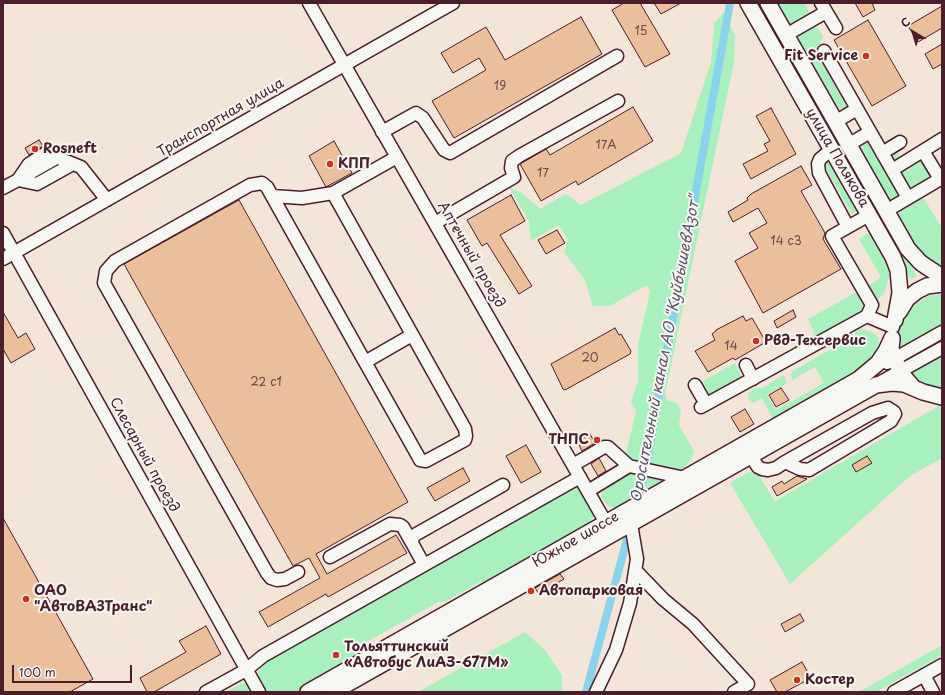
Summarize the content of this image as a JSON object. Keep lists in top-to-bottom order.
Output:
{
  "streets": {
    "main road": ["улица Полякова", "Южное шоссе"],
    "street": ["Транспортная улица", "Аптечный проезд", "Слесарный проезд"]
  },
  "crossings": [
    ["Транспортная улица", "Аптечный проезд"],
    ["Транспортная улица", "Слесарный проезд"],
    ["улица Полякова", "Южное шоссе"],
    ["Аптечный проезд", "Южное шоссе"]
  ],
  "water": ["Оросительный канал АО \"КуйбышевАзот\""],
  "places": [
    "Fit Service",
    "Rosneft",
    "КПП",
    "Рвд-Техсервис",
    "ТНПС",
    "Автопарковая",
    "ОАО \"АвтоВАЗТранс\"",
    "Тольяттинский «Автобус ЛиАЗ-677М»",
    "Костер"
  ],
  "house_numbers": [
    "15",
    "19",
    "17А",
    "17",
    "14 с3",
    "14",
    "20",
    "22 с1"
  ],
  "scale_bar": "100 m",
  "north": "top left"
}
